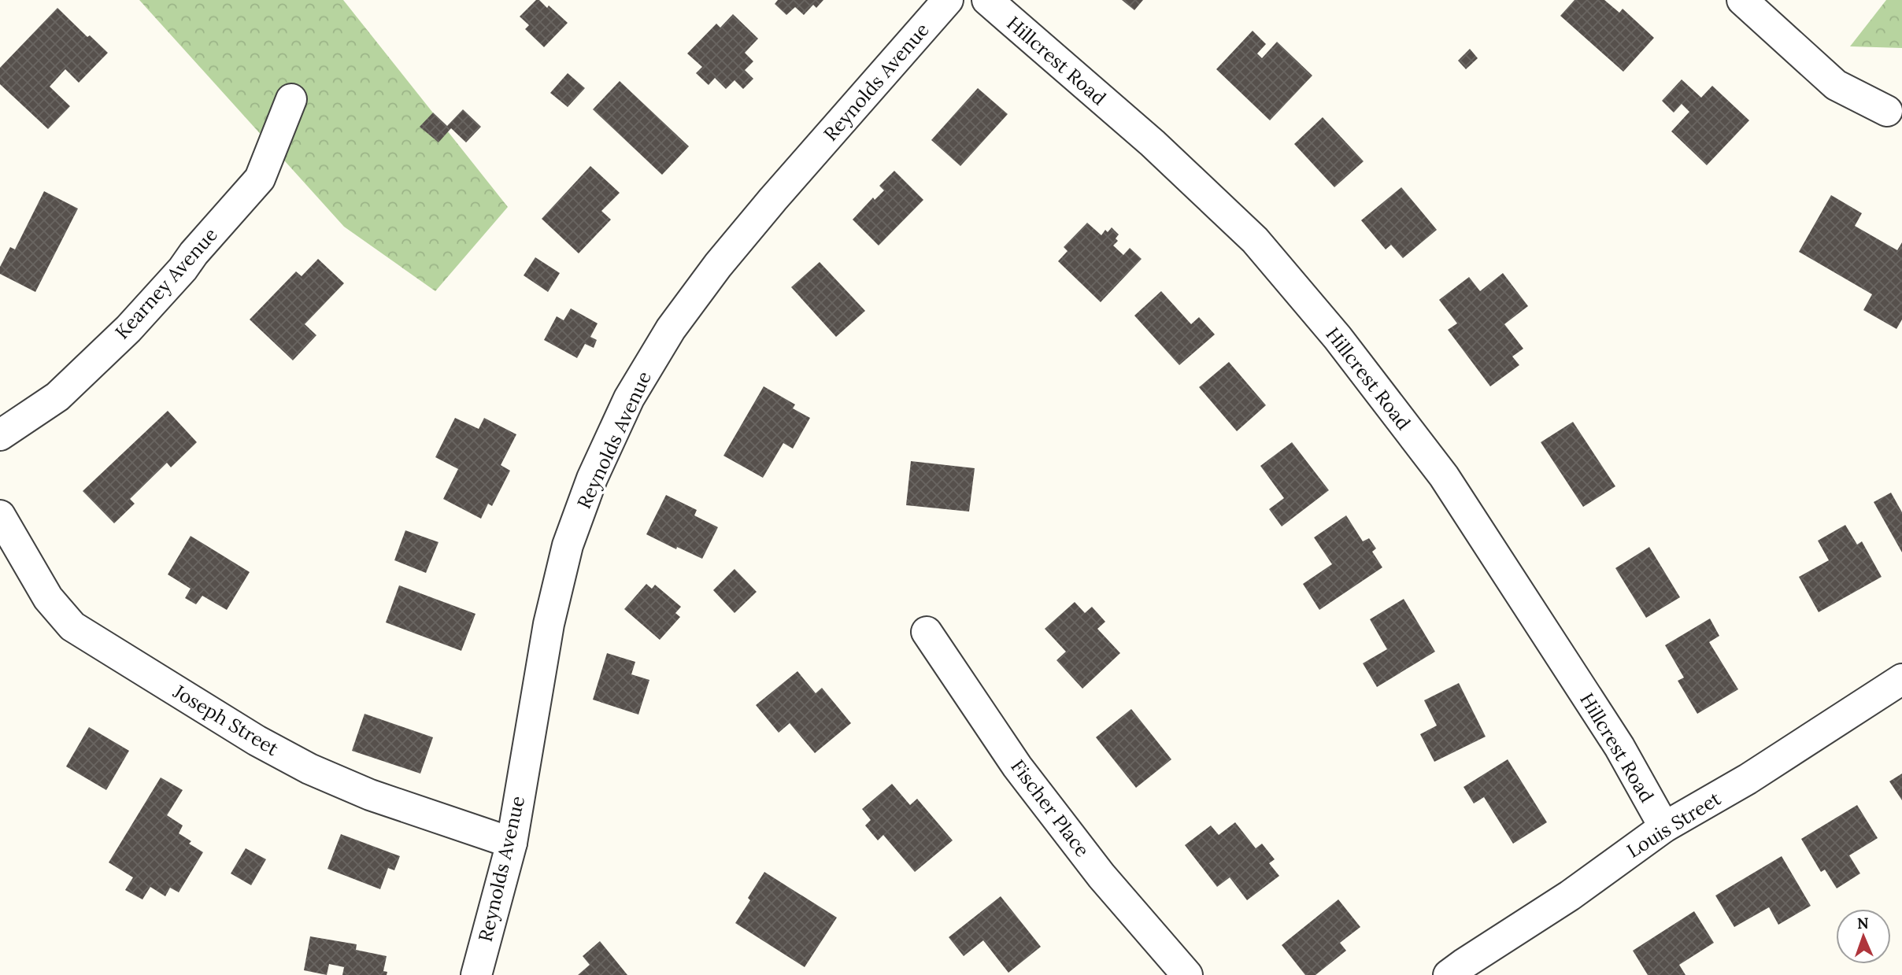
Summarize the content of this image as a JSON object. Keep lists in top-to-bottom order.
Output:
{
  "streets": {
    "street": [
      "Hillcrest Road",
      "Reynolds Avenue",
      "Kearney Avenue",
      "Joseph Street",
      "Fischer Place",
      "Louis Street"
    ]
  },
  "crossings": [
    ["Hillcrest Road", "Louis Street"],
    ["Reynolds Avenue", "Joseph Street"]
  ],
  "north": "top"
}
